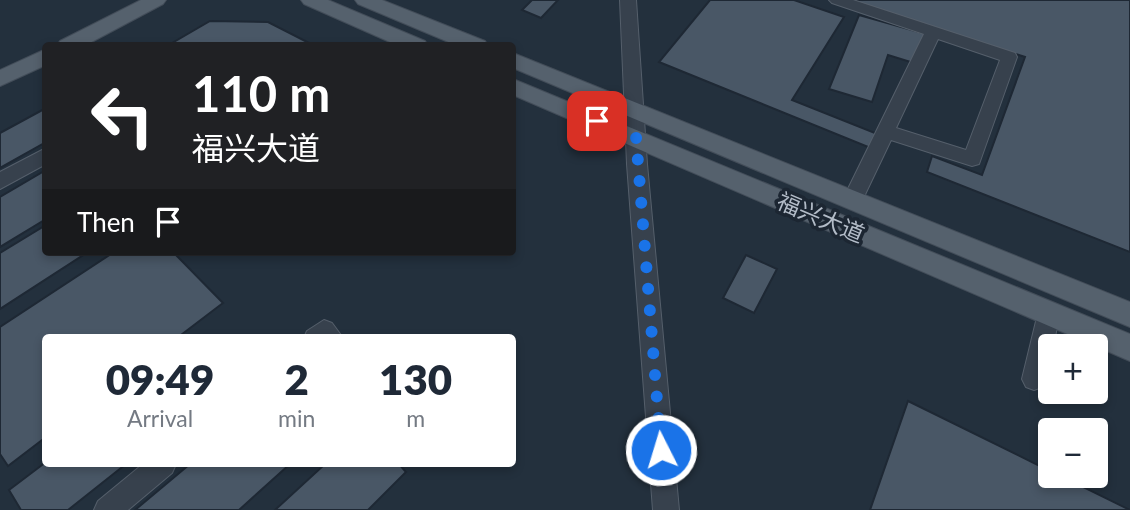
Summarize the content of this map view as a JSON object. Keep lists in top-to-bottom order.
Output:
{
  "streets": {
    "main road": ["福兴大道"]
  },
  "page": {
    "turn": ["110 m", "福兴大道"],
    "then": "Then",
    "map_buttons": ["+", "−"],
    "eta": [
      "09:49",
      "Arrival",
      "2",
      "min",
      "130",
      "m"
    ]
  }
}
